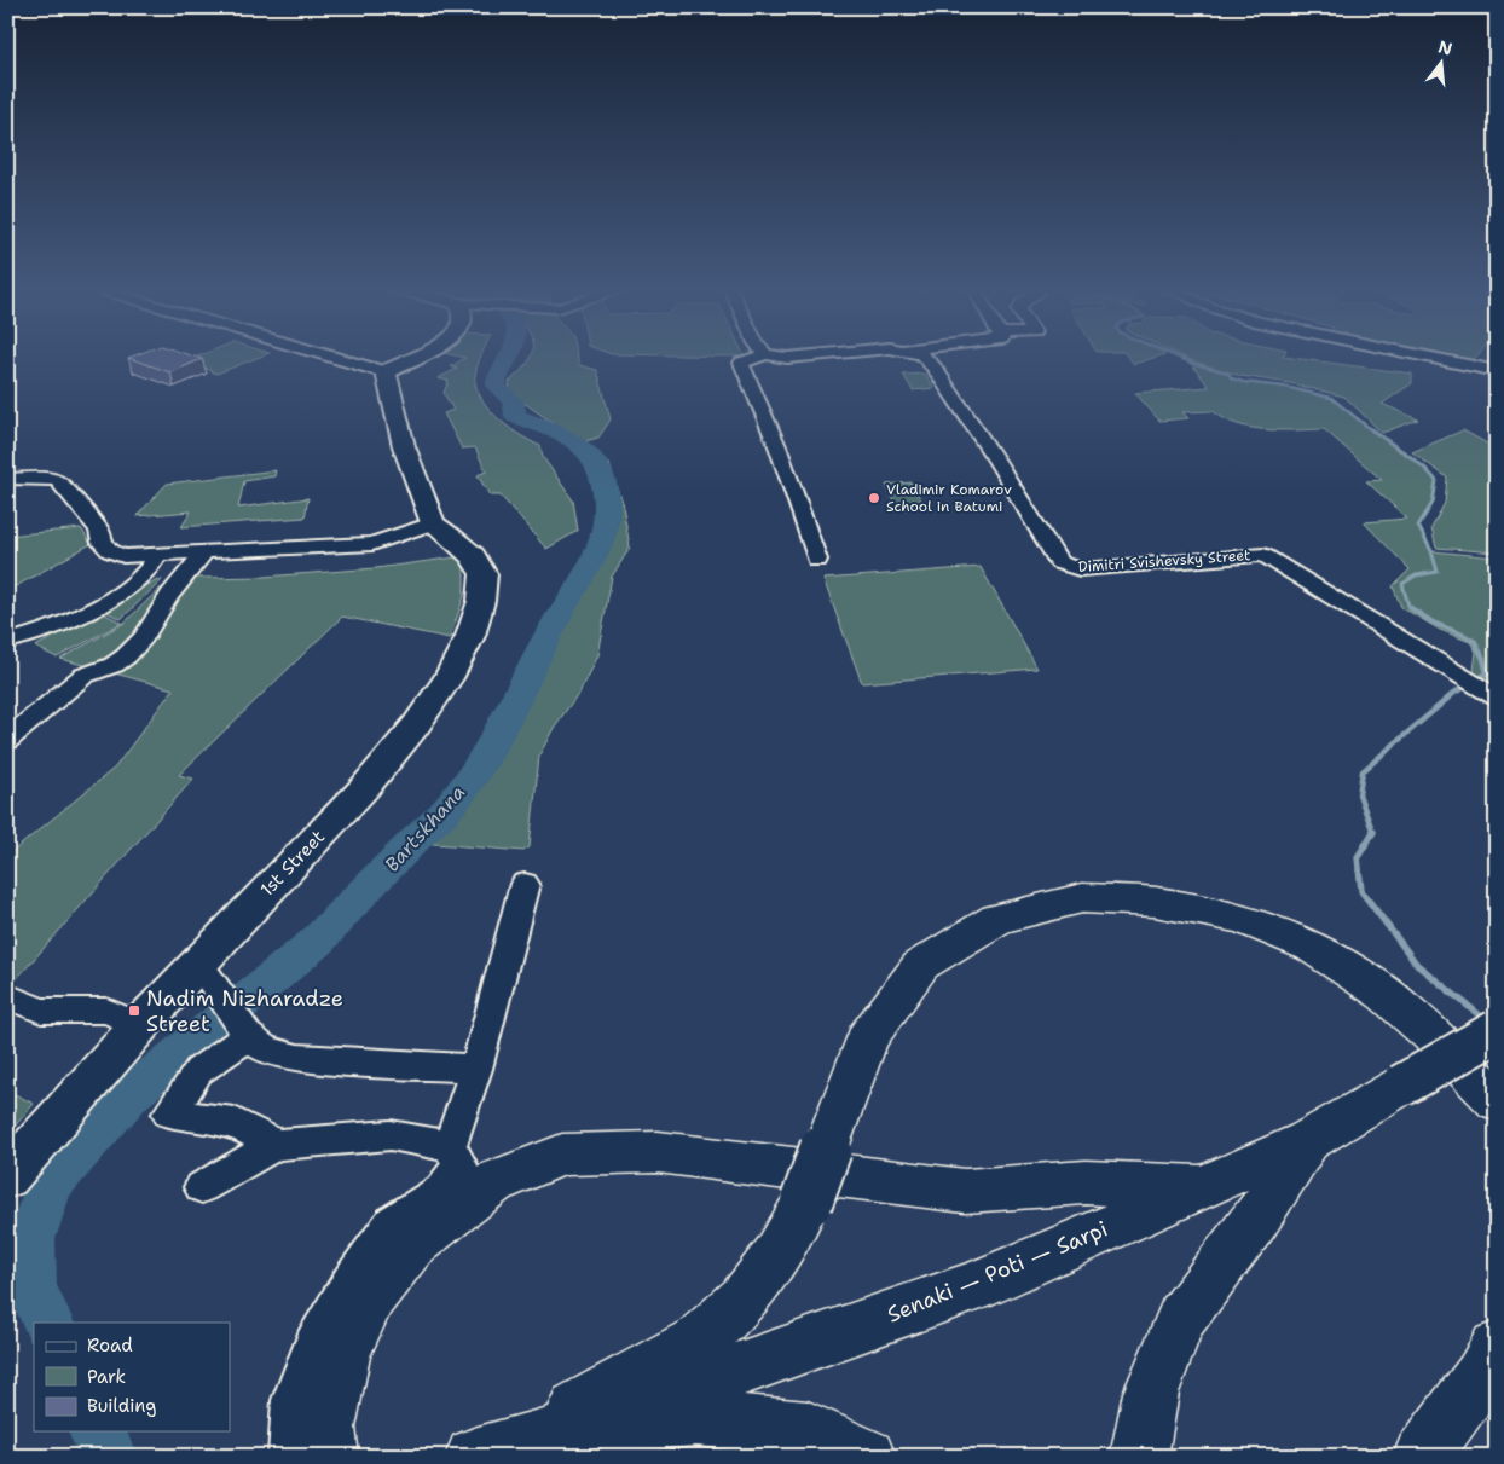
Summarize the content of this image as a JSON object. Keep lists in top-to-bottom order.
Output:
{
  "streets": {
    "highway": ["Senaki — Poti — Sarpi"],
    "main road": ["1st Street"],
    "street": ["Dimitri Svishevsky Street"]
  },
  "water": ["Bartskhana"],
  "places": {
    "other": ["Vladimir Komarov School in Batumi"],
    "transit": ["Nadim Nizharadze Street"]
  },
  "legend": ["Road", "Park", "Building"],
  "north": "top"
}
